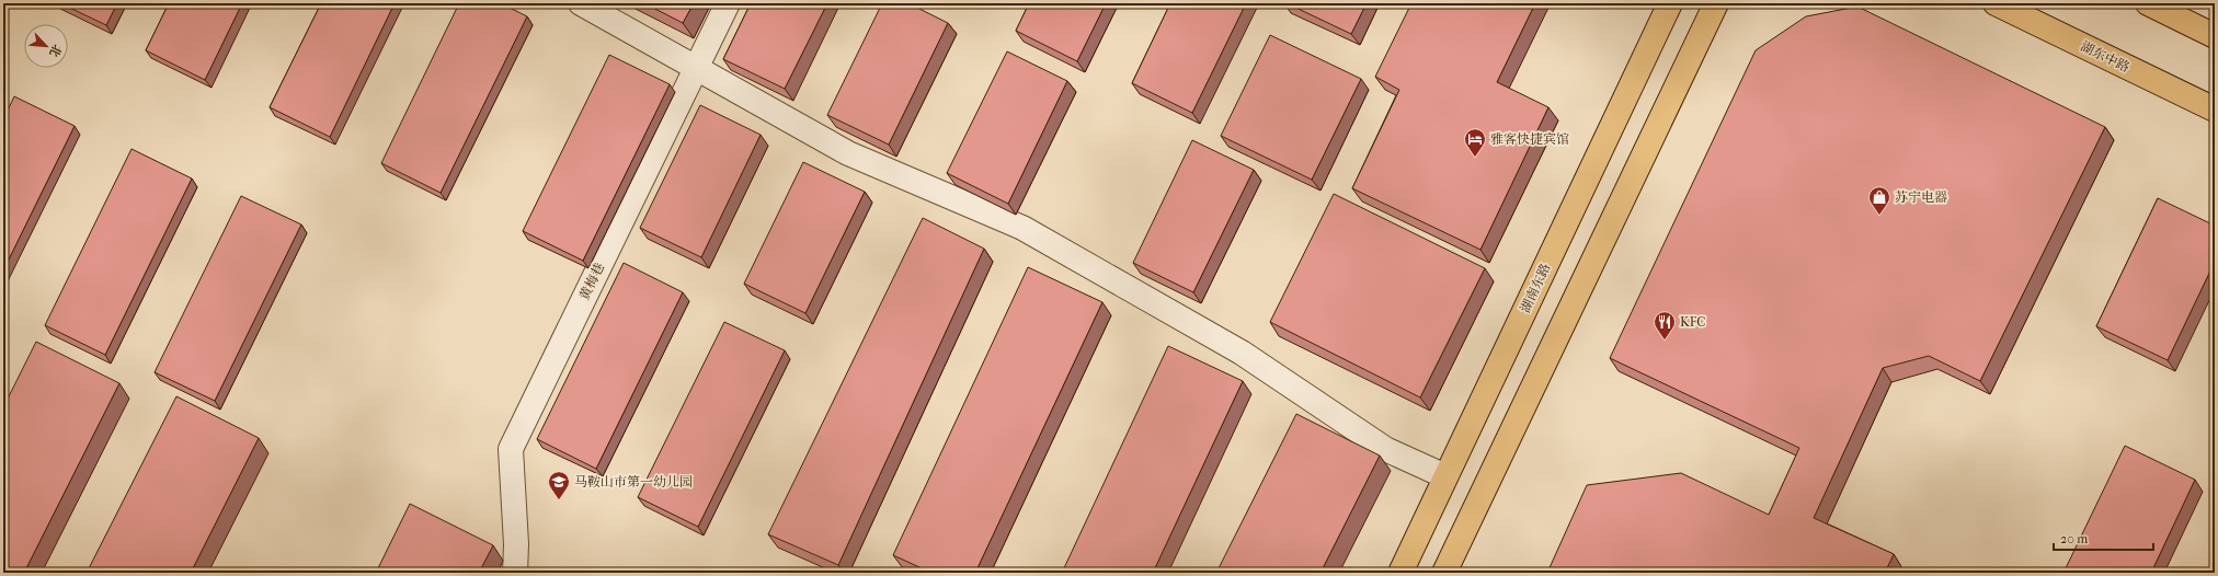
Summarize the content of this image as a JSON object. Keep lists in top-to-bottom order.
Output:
{
  "streets": {
    "main road": ["湖东中路", "湖南东路"],
    "street": ["黄梅巷"]
  },
  "places": {
    "hotel": ["雅客快捷宾馆"],
    "shop": ["苏宁电器"],
    "restaurant": ["KFC"],
    "school or university": ["马鞍山市第一幼儿园"]
  },
  "scale_bar": "20 m",
  "north": "bottom right"
}
